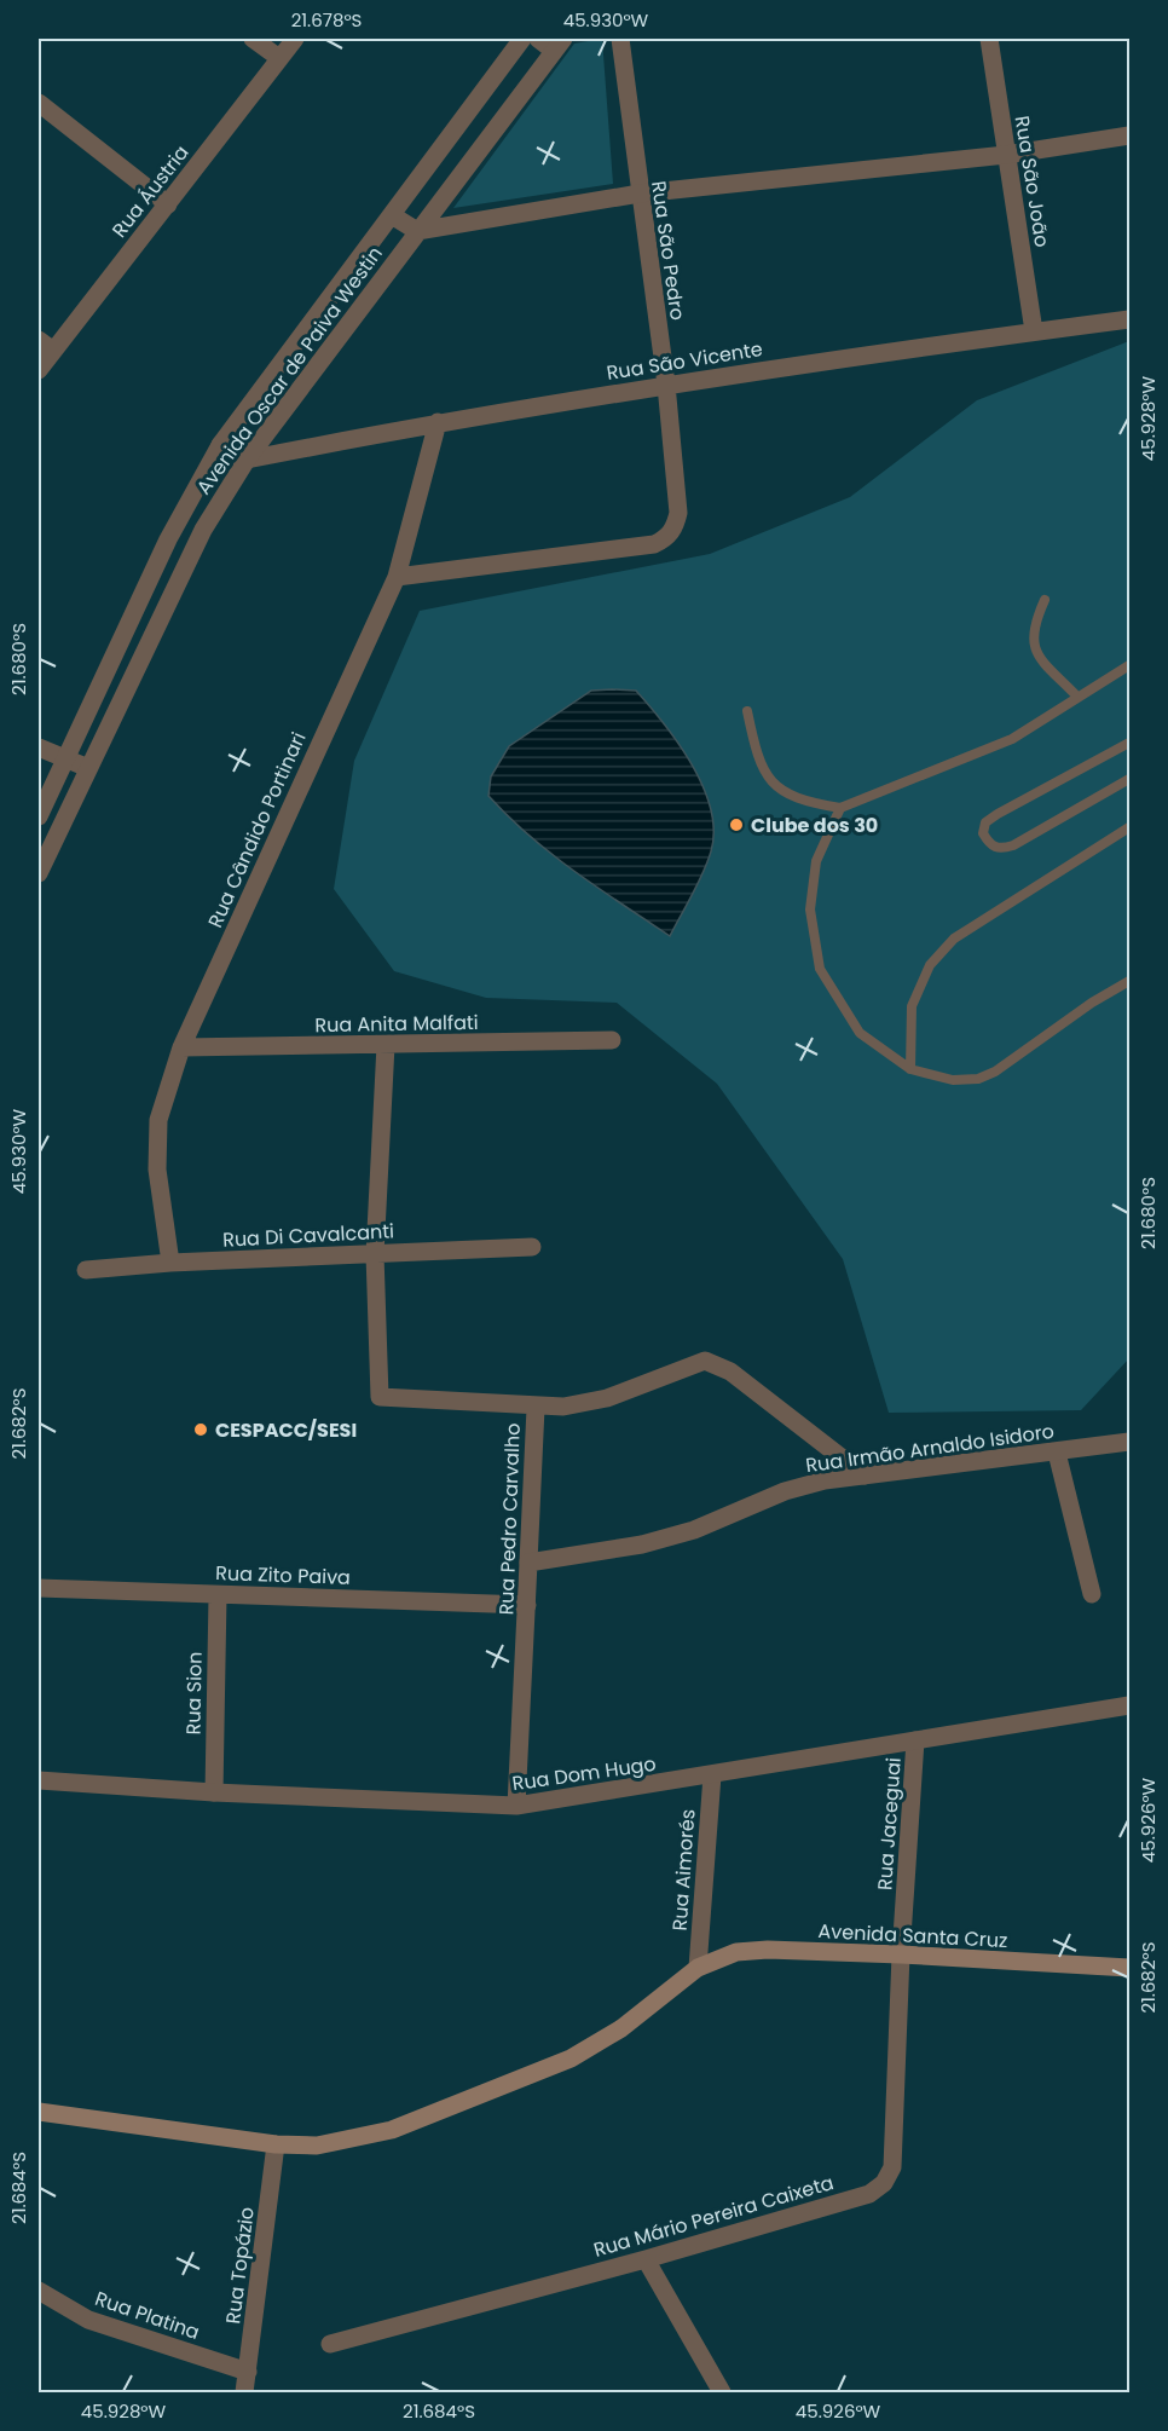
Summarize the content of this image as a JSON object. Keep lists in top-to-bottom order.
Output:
{
  "streets": {
    "main road": ["Avenida Santa Cruz"],
    "street": [
      "Rua São João",
      "Rua Áustria",
      "Rua São Pedro",
      "Rua São Vicente",
      "Avenida Oscar de Paiva Westin",
      "Rua Cândido Portinari",
      "Rua Anita Malfati",
      "Rua Di Cavalcanti",
      "Rua Irmão Arnaldo Isidoro",
      "Rua Pedro Carvalho",
      "Rua Zito Paiva",
      "Rua Sion",
      "Rua Dom Hugo",
      "Rua Jaceguai",
      "Rua Aimorés",
      "Rua Mário Pereira Caixeta",
      "Rua Topázio",
      "Rua Platina"
    ]
  },
  "crossings": [
    ["Rua São João", "Rua São Vicente"],
    ["Rua São Pedro", "Rua São Vicente"],
    ["Rua São Pedro", "Rua Cândido Portinari"],
    ["Rua São Vicente", "Avenida Oscar de Paiva Westin"],
    ["Rua São Vicente", "Rua Cândido Portinari"],
    ["Rua Cândido Portinari", "Rua Anita Malfati"],
    ["Rua Cândido Portinari", "Rua Di Cavalcanti"],
    ["Rua Irmão Arnaldo Isidoro", "Rua Pedro Carvalho"],
    ["Rua Pedro Carvalho", "Rua Zito Paiva"],
    ["Rua Pedro Carvalho", "Rua Dom Hugo"],
    ["Rua Zito Paiva", "Rua Sion"],
    ["Rua Sion", "Rua Dom Hugo"],
    ["Rua Dom Hugo", "Rua Jaceguai"],
    ["Rua Dom Hugo", "Rua Aimorés"],
    ["Rua Jaceguai", "Avenida Santa Cruz"],
    ["Rua Jaceguai", "Rua Mário Pereira Caixeta"],
    ["Rua Aimorés", "Avenida Santa Cruz"],
    ["Avenida Santa Cruz", "Rua Mário Pereira Caixeta"],
    ["Avenida Santa Cruz", "Rua Topázio"],
    ["Rua Topázio", "Rua Platina"]
  ],
  "places": ["Clube dos 30", "CESPACC/SESI"],
  "coordinates": [
    "21.678°S",
    "45.930°W",
    "45.928°W",
    "21.680°S",
    "21.682°S",
    "45.926°W",
    "21.684°S"
  ]
}
